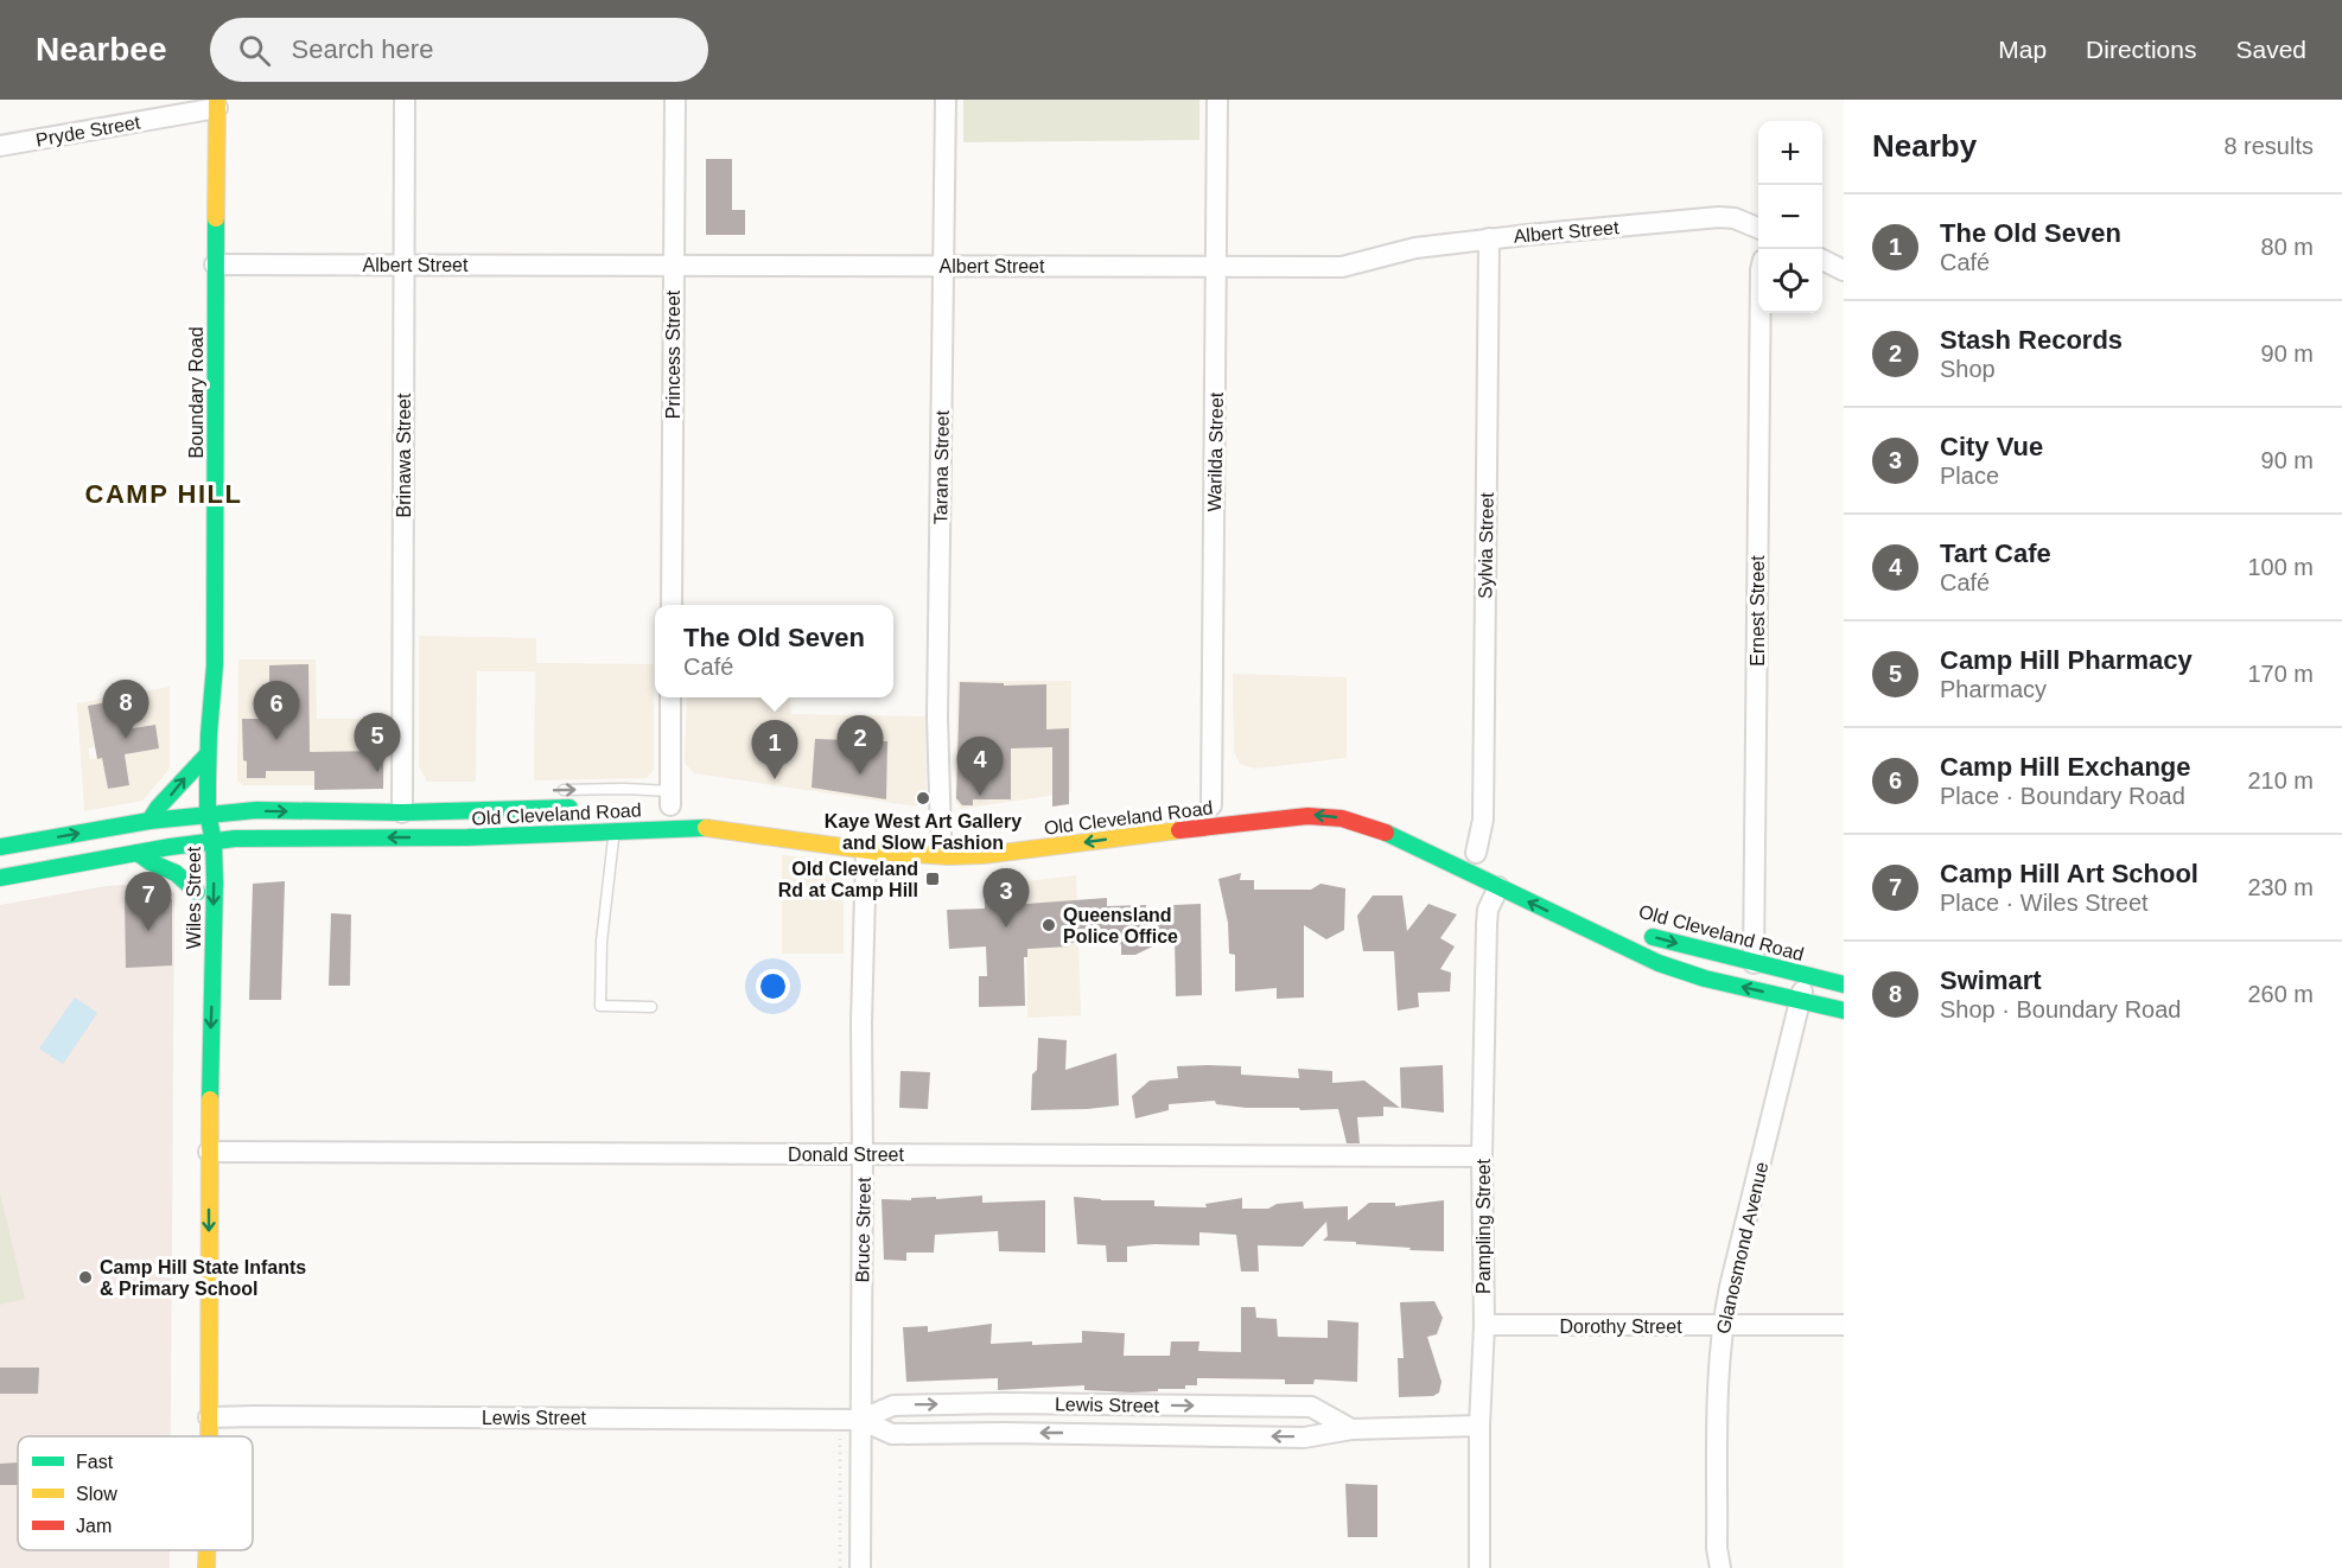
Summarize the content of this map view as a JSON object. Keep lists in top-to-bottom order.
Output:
{
  "streets": {
    "main road": ["Boundary Road", "Old Cleveland Road", "Wiles Street"],
    "street": [
      "Pryde Street",
      "Albert Street",
      "Princess Street",
      "Warilda Street",
      "Brinawa Street",
      "Tarana Street",
      "Sylvia Street",
      "Ernest Street",
      "Donald Street",
      "Pampling Street",
      "Bruce Street",
      "Glanosmond Avenue",
      "Dorothy Street",
      "Lewis Street"
    ]
  },
  "crossings": [
    ["Pryde Street", "Boundary Road"],
    ["Albert Street", "Princess Street"],
    ["Albert Street", "Boundary Road"],
    ["Albert Street", "Warilda Street"],
    ["Albert Street", "Brinawa Street"],
    ["Albert Street", "Tarana Street"],
    ["Albert Street", "Sylvia Street"],
    ["Boundary Road", "Old Cleveland Road"],
    ["Boundary Road", "Wiles Street"],
    ["Brinawa Street", "Old Cleveland Road"],
    ["Ernest Street", "Old Cleveland Road"],
    ["Old Cleveland Road", "Wiles Street"],
    ["Old Cleveland Road", "Pampling Street"],
    ["Old Cleveland Road", "Bruce Street"],
    ["Old Cleveland Road", "Glanosmond Avenue"],
    ["Wiles Street", "Donald Street"],
    ["Wiles Street", "Lewis Street"],
    ["Donald Street", "Pampling Street"],
    ["Donald Street", "Bruce Street"],
    ["Pampling Street", "Dorothy Street"],
    ["Pampling Street", "Lewis Street"],
    ["Bruce Street", "Lewis Street"],
    ["Glanosmond Avenue", "Dorothy Street"]
  ],
  "districts": ["CAMP HILL"],
  "places": {
    "other": ["Kaye West Art Gallery and Slow Fashion", "Queensland Police Office", "Camp Hill State Infants & Primary School"],
    "transit": ["Old Cleveland Rd at Camp Hill"]
  },
  "legend": ["Fast", "Slow", "Jam"],
  "page": {
    "header": "Nearbee",
    "search": "Search here",
    "nav": ["Map", "Directions", "Saved"],
    "heading": ["Nearby", "8 results"],
    "map_buttons": ["+", "−"],
    "list": [
      {
        "mark": "1",
        "name": "The Old Seven",
        "note": "Café",
        "value": "80 m"
      },
      {
        "mark": "2",
        "name": "Stash Records",
        "note": "Shop",
        "value": "90 m"
      },
      {
        "mark": "3",
        "name": "City Vue",
        "note": "Place",
        "value": "90 m"
      },
      {
        "mark": "4",
        "name": "Tart Cafe",
        "note": "Café",
        "value": "100 m"
      },
      {
        "mark": "5",
        "name": "Camp Hill Pharmacy",
        "note": "Pharmacy",
        "value": "170 m"
      },
      {
        "mark": "6",
        "name": "Camp Hill Exchange",
        "note": "Place · Boundary Road",
        "value": "210 m"
      },
      {
        "mark": "7",
        "name": "Camp Hill Art School",
        "note": "Place · Wiles Street",
        "value": "230 m"
      },
      {
        "mark": "8",
        "name": "Swimart",
        "note": "Shop · Boundary Road",
        "value": "260 m"
      }
    ],
    "popup": ["The Old Seven", "Café"],
    "pins": [
      "8",
      "6",
      "5",
      "2",
      "1",
      "4",
      "3",
      "7"
    ]
  }
}
